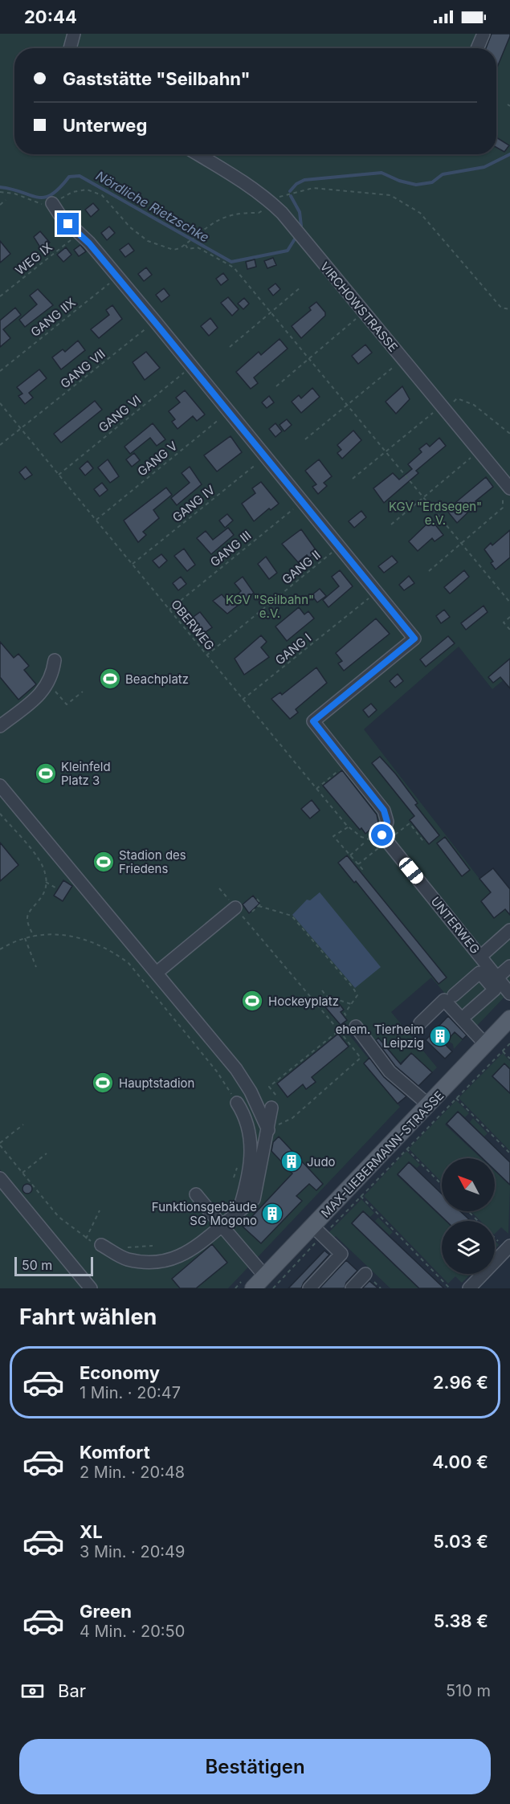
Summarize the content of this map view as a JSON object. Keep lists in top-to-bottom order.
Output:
{
  "streets": {
    "main road": ["MAX-LIEBERMANN-STRASSE"],
    "street": ["VIRCHOWSTRASSE", "UNTERWEG"],
    "path": [
      "WEG IX",
      "GANG IIX",
      "GANG VII",
      "GANG VI",
      "GANG V",
      "GANG IV",
      "GANG III",
      "GANG II",
      "OBERWEG",
      "GANG I"
    ]
  },
  "crossings": [
    ["GANG VII", "OBERWEG"],
    ["GANG VI", "OBERWEG"],
    ["GANG V", "OBERWEG"],
    ["GANG IV", "OBERWEG"],
    ["GANG III", "OBERWEG"],
    ["GANG II", "OBERWEG"],
    ["OBERWEG", "GANG I"]
  ],
  "water": ["Nördliche Rietzschke"],
  "parks": ["KGV \"Erdsegen\" e.V.", "KGV \"Seilbahn\" e.V."],
  "places": {
    "sports": [
      "Beachplatz",
      "Kleinfeld Platz 3",
      "Stadion des Friedens",
      "Hockeyplatz",
      "Hauptstadion"
    ],
    "building": ["ehem. Tierheim Leipzig", "Judo", "Funktionsgebäude SG Mogono"]
  },
  "scale_bar": "50 m",
  "north": "top left",
  "page": {
    "status": "20:44",
    "banner": ["Gaststätte \"Seilbahn\"", "Unterweg"],
    "scale": "50 m",
    "heading": "Fahrt wählen",
    "list": [
      {
        "name": "Economy",
        "note": "1 Min. · 20:47",
        "value": "2.96 €"
      },
      {
        "name": "Komfort",
        "note": "2 Min. · 20:48",
        "value": "4.00 €"
      },
      {
        "name": "XL",
        "note": "3 Min. · 20:49",
        "value": "5.03 €"
      },
      {
        "name": "Green",
        "note": "4 Min. · 20:50",
        "value": "5.38 €"
      }
    ],
    "pay": ["Bar", "510 m"],
    "buttons": "Bestätigen"
  }
}
